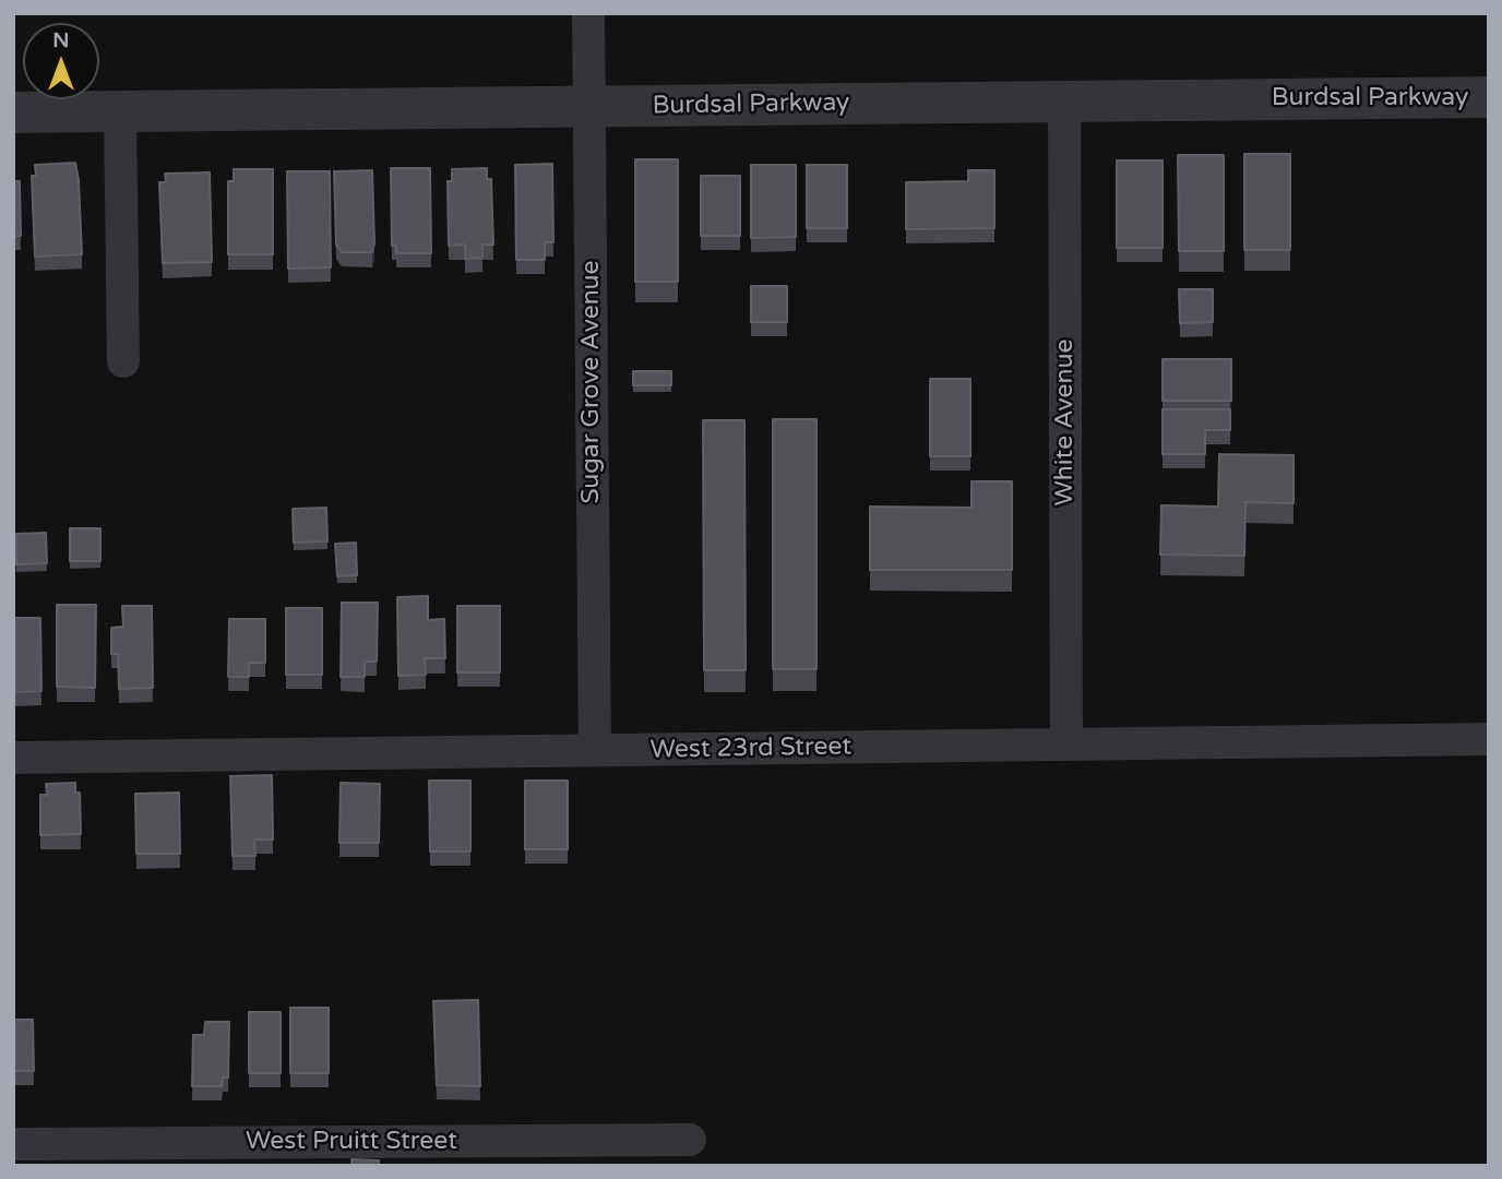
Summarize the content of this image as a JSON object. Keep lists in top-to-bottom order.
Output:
{
  "streets": {
    "street": [
      "Burdsal Parkway",
      "Sugar Grove Avenue",
      "White Avenue",
      "West 23rd Street",
      "West Pruitt Street"
    ]
  },
  "crossings": [
    ["Burdsal Parkway", "Sugar Grove Avenue"],
    ["Burdsal Parkway", "White Avenue"],
    ["Sugar Grove Avenue", "West 23rd Street"],
    ["White Avenue", "West 23rd Street"]
  ],
  "north": "top"
}
